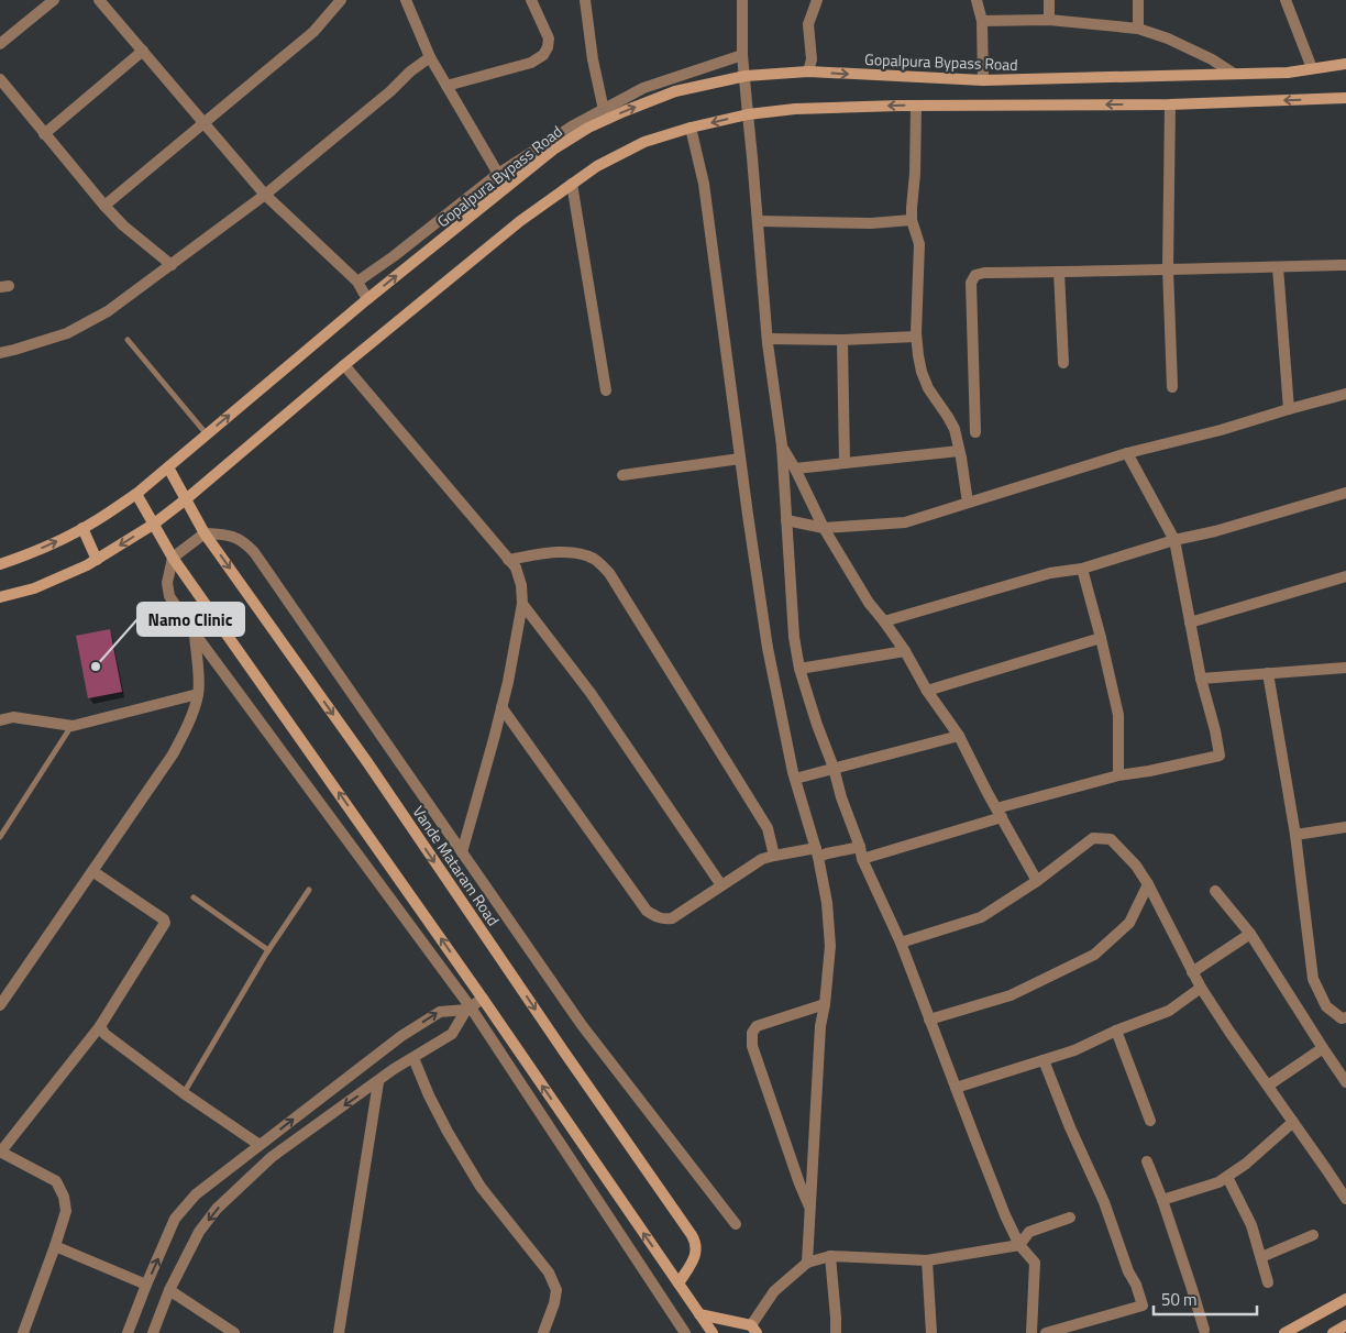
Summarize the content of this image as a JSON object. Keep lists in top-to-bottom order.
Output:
{
  "streets": {
    "street": ["Gopalpura Bypass Road", "Vande Mataram Road"]
  },
  "crossings": [
    ["Gopalpura Bypass Road", "Vande Mataram Road"]
  ],
  "places": ["Namo Clinic"],
  "scale_bar": "50 m"
}
